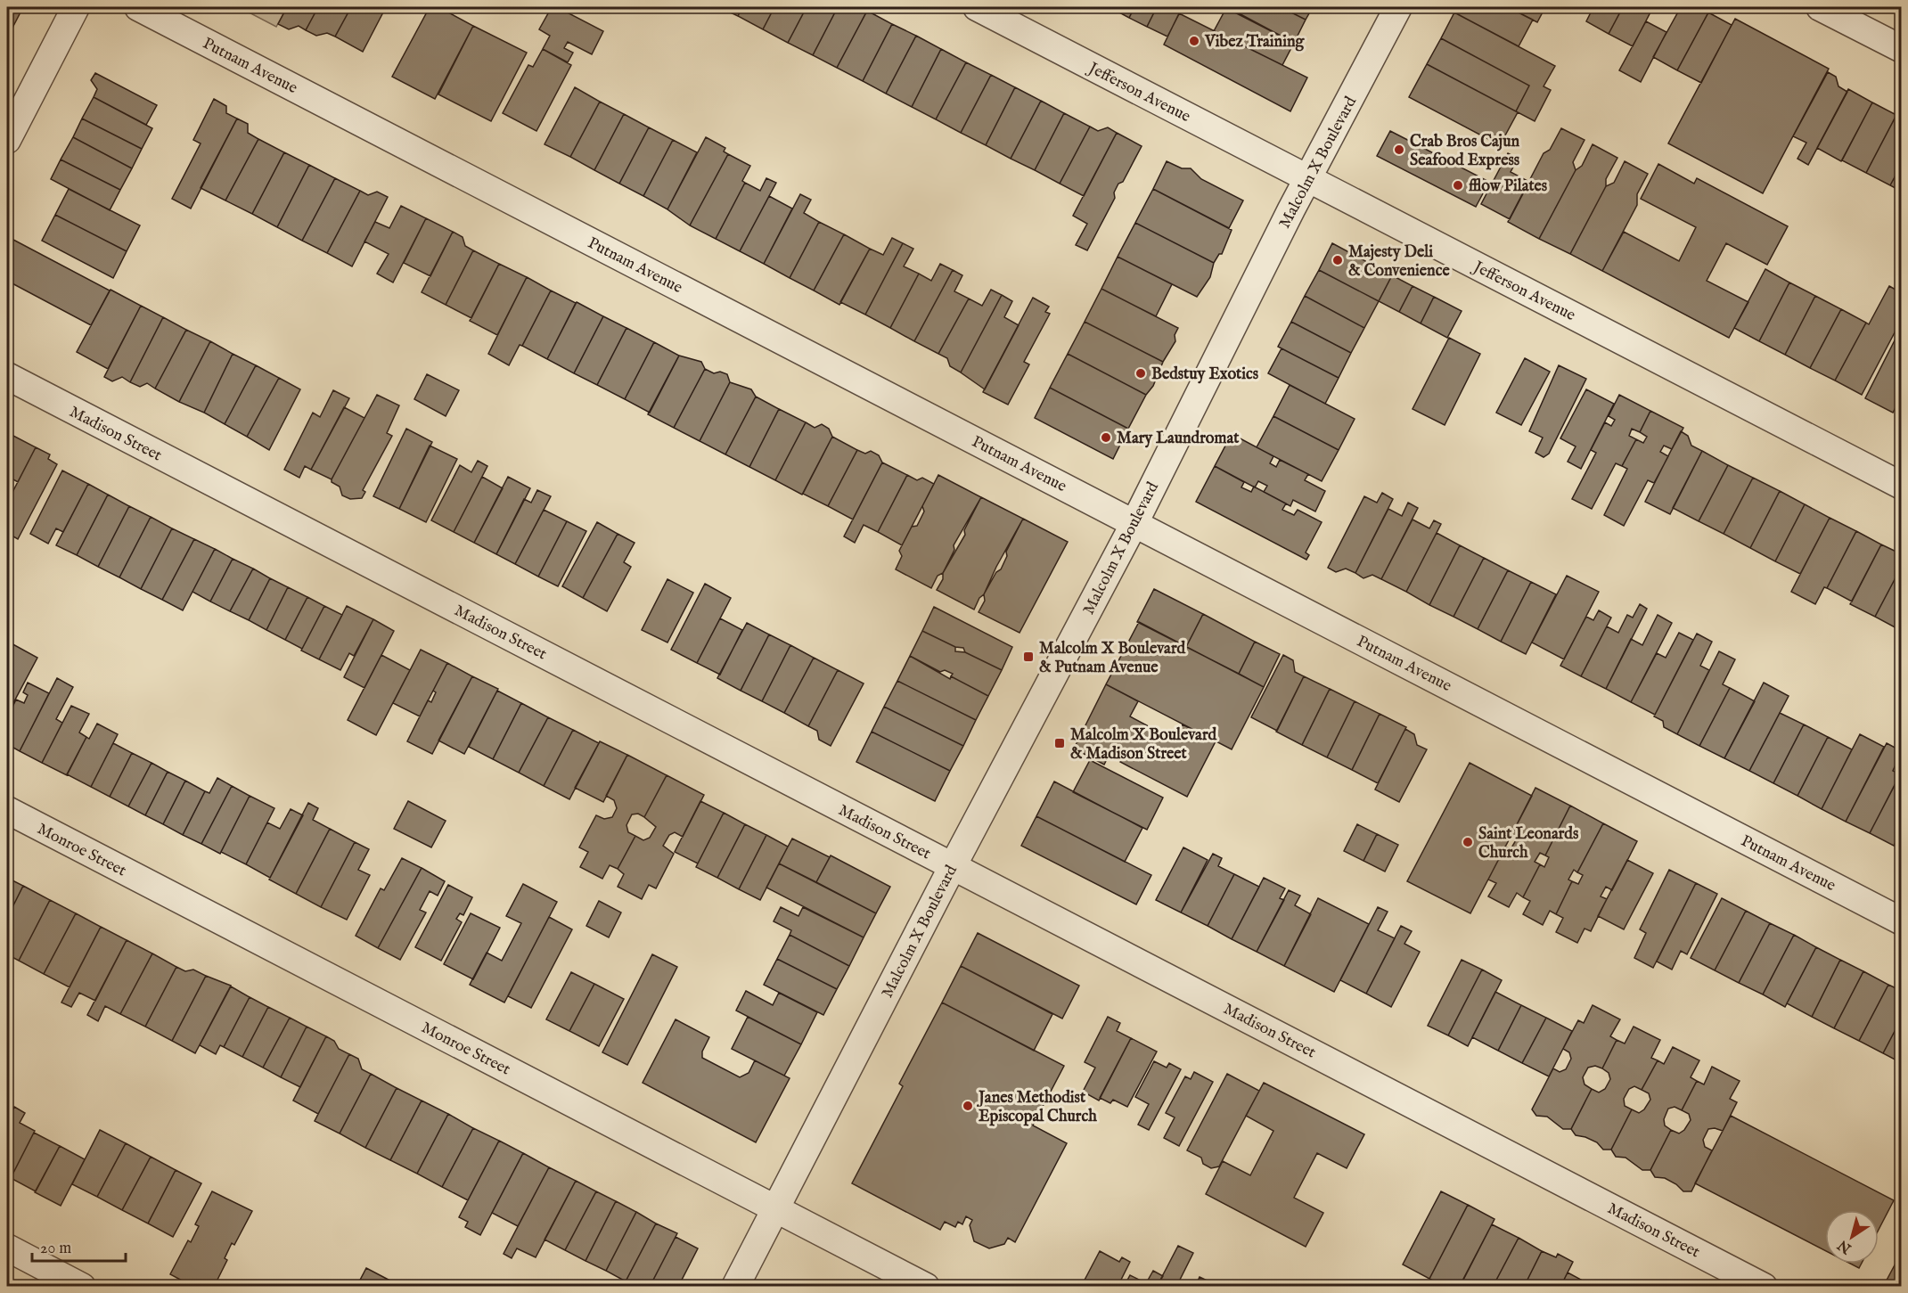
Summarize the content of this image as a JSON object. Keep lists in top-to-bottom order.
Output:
{
  "streets": {
    "street": [
      "Putnam Avenue",
      "Jefferson Avenue",
      "Malcolm X Boulevard",
      "Madison Street",
      "Monroe Street"
    ]
  },
  "crossings": [
    ["Putnam Avenue", "Malcolm X Boulevard"],
    ["Jefferson Avenue", "Malcolm X Boulevard"],
    ["Malcolm X Boulevard", "Madison Street"],
    ["Malcolm X Boulevard", "Monroe Street"]
  ],
  "places": {
    "other": [
      "Vibez Training",
      "Crab Bros Cajun Seafood Express",
      "fflow Pilates",
      "Majesty Deli & Convenience",
      "Bedstuy Exotics",
      "Mary Laundromat",
      "Saint Leonards Church",
      "Janes Methodist Episcopal Church"
    ],
    "transit": ["Malcolm X Boulevard & Putnam Avenue", "Malcolm X Boulevard & Madison Street"]
  },
  "scale_bar": "20 m",
  "north": "bottom left"
}
